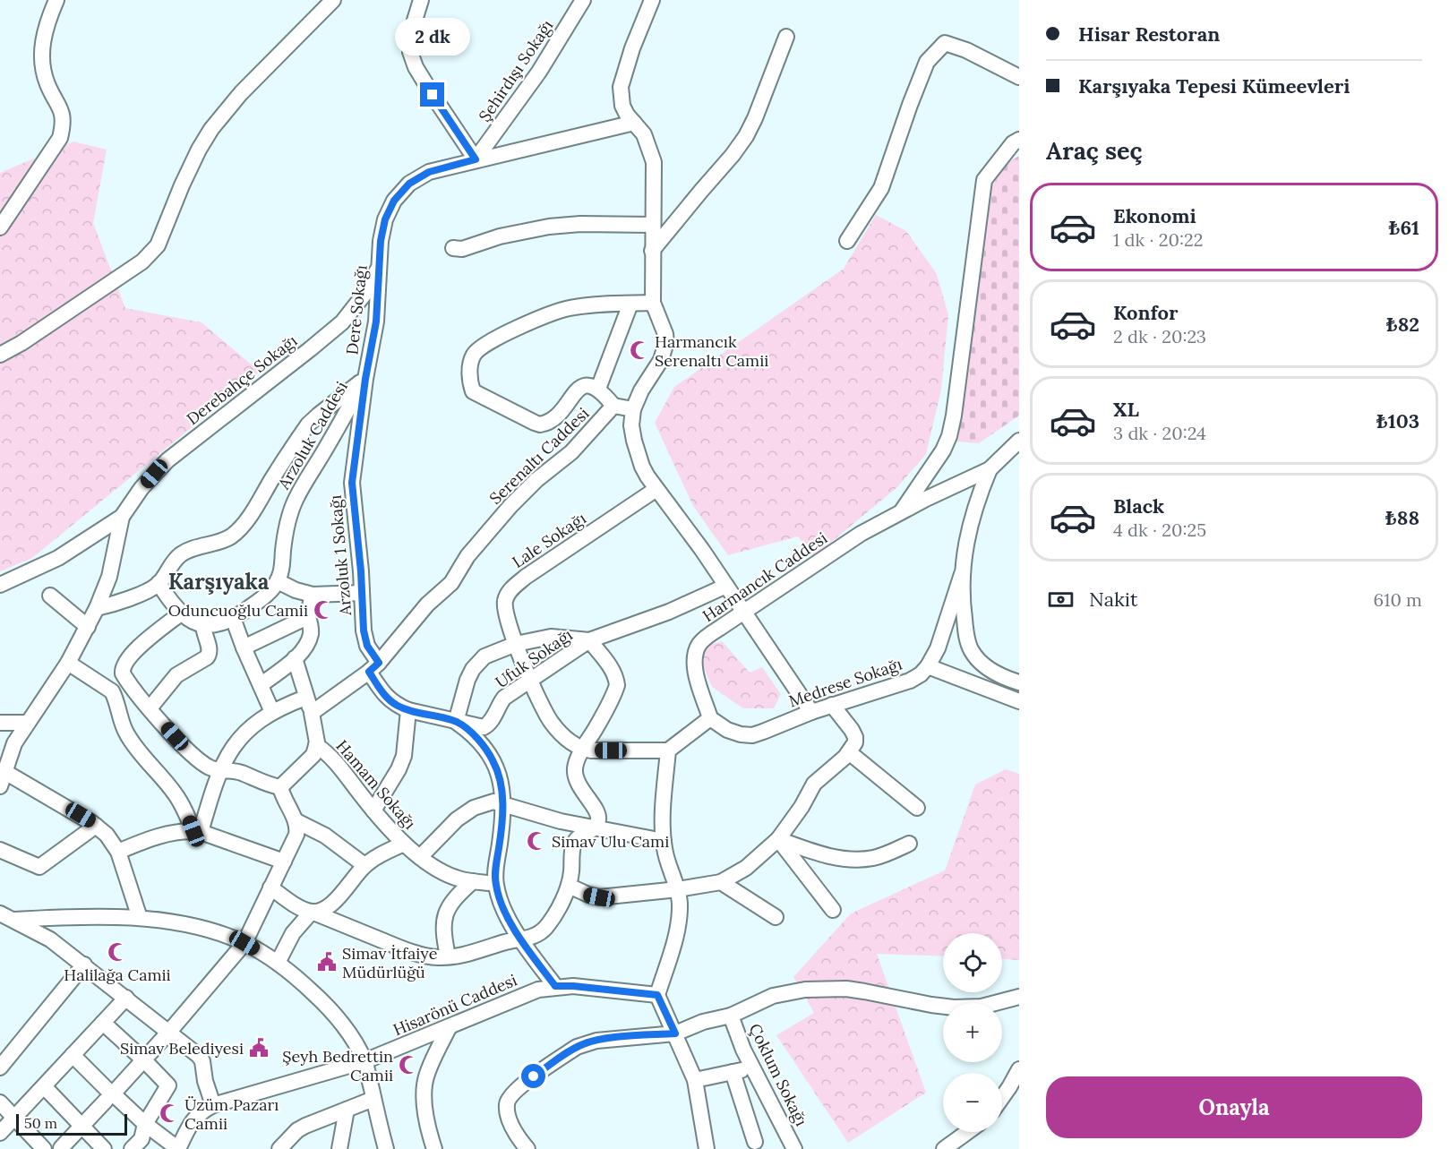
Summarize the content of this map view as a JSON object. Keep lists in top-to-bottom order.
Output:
{
  "streets": {
    "street": [
      "Şehirdışı Sokağı",
      "Dere Sokağı",
      "Derebahçe Sokağı",
      "Arzoluk Caddesi",
      "Serenaltı Caddesi",
      "Lale Sokağı",
      "Arzoluk 1 Sokağı",
      "Harmancık Caddesi",
      "Ufuk Sokağı",
      "Medrese Sokağı",
      "Hamam Sokağı",
      "Hisarönü Caddesi",
      "Çoklum Sokağı"
    ]
  },
  "crossings": [
    ["Şehirdışı Sokağı", "Dere Sokağı"],
    ["Dere Sokağı", "Derebahçe Sokağı"],
    ["Dere Sokağı", "Arzoluk Caddesi"],
    ["Dere Sokağı", "Arzoluk 1 Sokağı"],
    ["Arzoluk Caddesi", "Arzoluk 1 Sokağı"],
    ["Serenaltı Caddesi", "Arzoluk 1 Sokağı"],
    ["Serenaltı Caddesi", "Ufuk Sokağı"],
    ["Lale Sokağı", "Ufuk Sokağı"],
    ["Arzoluk 1 Sokağı", "Ufuk Sokağı"],
    ["Harmancık Caddesi", "Medrese Sokağı"]
  ],
  "districts": ["Karşıyaka"],
  "places": {
    "mosque": [
      "Harmancık Serenaltı Camii",
      "Oduncuoğlu Camii",
      "Simav Ulu Cami",
      "Halilağa Camii",
      "Şeyh Bedrettin Camii",
      "Üzüm Pazarı Camii"
    ],
    "public building": ["Simav İtfaiye Müdürlüğü", "Simav Belediyesi"]
  },
  "scale_bar": "50 m",
  "page": {
    "banner": ["Hisar Restoran", "Karşıyaka Tepesi Kümeevleri"],
    "bubble": "2 dk",
    "heading": "Araç seç",
    "list": [
      {
        "name": "Ekonomi",
        "note": "1 dk · 20:22",
        "value": "₺61"
      },
      {
        "name": "Konfor",
        "note": "2 dk · 20:23",
        "value": "₺82"
      },
      {
        "name": "XL",
        "note": "3 dk · 20:24",
        "value": "₺103"
      },
      {
        "name": "Black",
        "note": "4 dk · 20:25",
        "value": "₺88"
      }
    ],
    "pay": ["Nakit", "610 m"],
    "map_buttons": ["+", "−"],
    "buttons": "Onayla",
    "scale": "50 m"
  }
}
